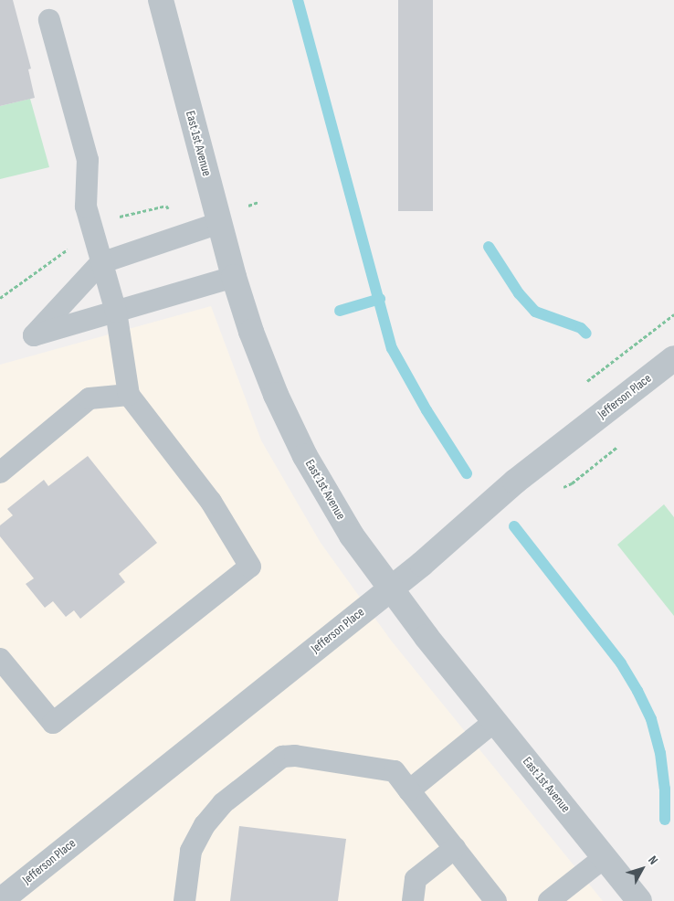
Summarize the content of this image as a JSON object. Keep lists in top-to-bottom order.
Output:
{
  "streets": {
    "street": ["East 1st Avenue", "Jefferson Place"]
  },
  "crossings": [
    ["East 1st Avenue", "Jefferson Place"]
  ],
  "north": "top right"
}
